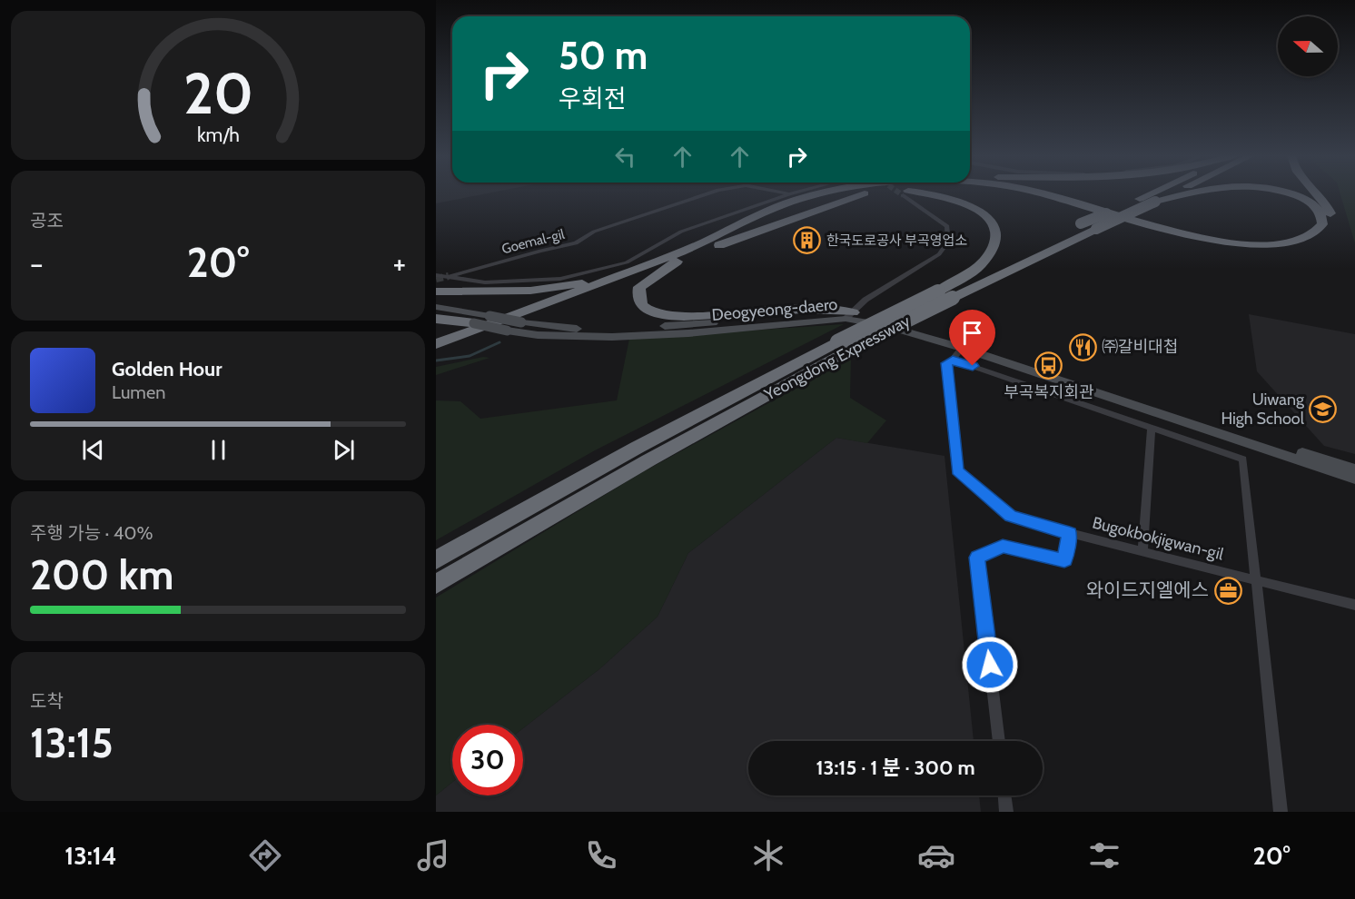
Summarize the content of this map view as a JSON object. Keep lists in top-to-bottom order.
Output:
{
  "streets": {
    "highway": ["Yeongdong Expressway"],
    "street": ["Goemal-gil", "Deogyeong-daero", "Bugokbokjigwan-gil"]
  },
  "crossings": [
    ["Deogyeong-daero", "Bugokbokjigwan-gil"]
  ],
  "places": {
    "building": ["한국도로공사 부곡영업소"],
    "restaurant": ["㈜갈비대첩"],
    "bus stop": ["부곡복지회관"],
    "school or university": ["Uiwang High School"],
    "office": ["와이드지엘에스"]
  },
  "north": "left",
  "page": {
    "turn": ["50 m", "우회전"],
    "tile": [
      "공조",
      ["주행 가능 · 40%", "200 km"],
      ["도착", "13:15"]
    ],
    "heat": ["−", "20°", "+"],
    "song": ["Golden Hour", "Lumen"],
    "limit": "30",
    "trip": "13:15 · 1 분 · 300 m",
    "tabs": ["13:14", "20°"],
    "gauge": ["20", "km/h"]
  }
}
